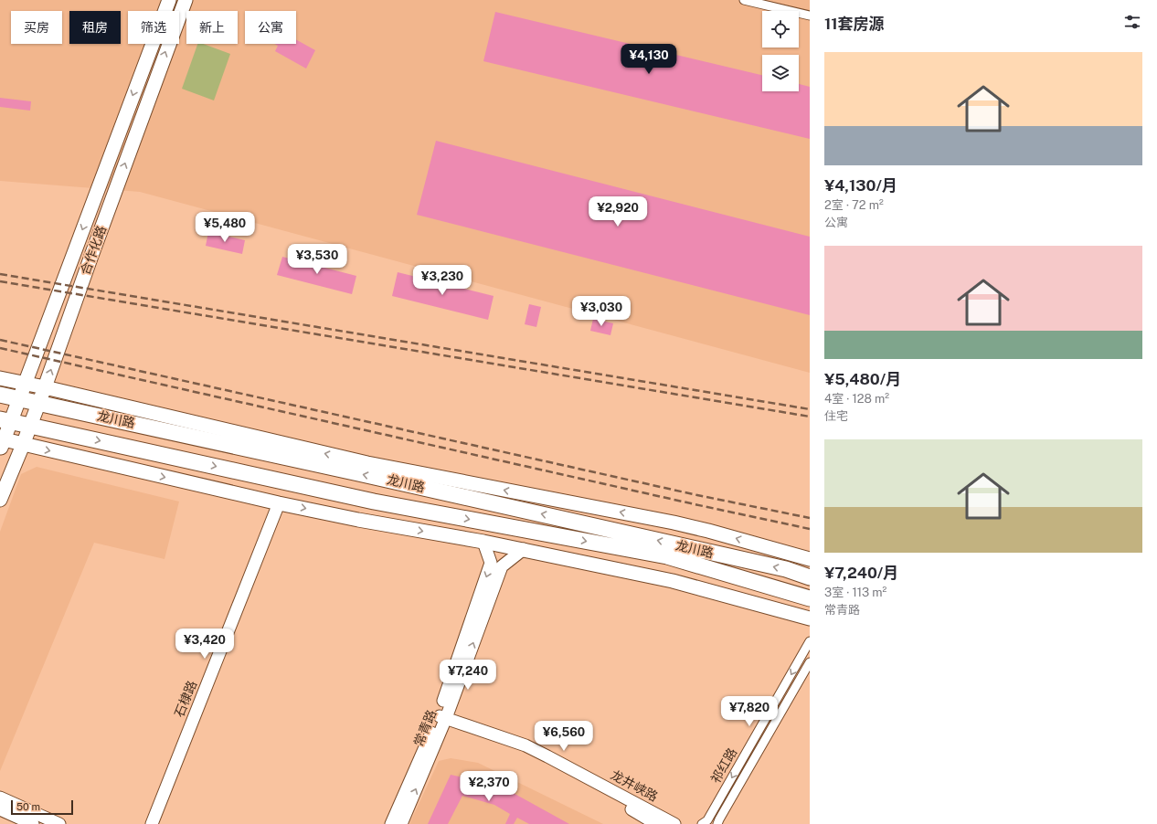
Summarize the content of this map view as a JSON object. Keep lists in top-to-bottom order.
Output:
{
  "streets": {
    "highway": ["龙川路"],
    "main road": ["合作化路"],
    "street": [
      "石棣路",
      "常青路",
      "祁红路",
      "龙井峡路"
    ]
  },
  "crossings": [
    ["合作化路", "龙川路"],
    ["常青路", "龙井峡路"]
  ],
  "scale_bar": "50 m",
  "page": {
    "heading": "11套房源",
    "chip": [
      "买房",
      "租房",
      "筛选",
      "新上",
      "公寓"
    ],
    "price": [
      "¥4,130",
      "¥2,920",
      "¥5,480",
      "¥3,530",
      "¥3,230",
      "¥3,030",
      "¥3,420",
      "¥7,240",
      "¥7,820",
      "¥6,560",
      "¥2,370"
    ],
    "list": [
      {
        "name": "¥4,130/月",
        "note": "2室 · 72 m² · 公寓"
      },
      {
        "name": "¥5,480/月",
        "note": "4室 · 128 m² · 住宅"
      },
      {
        "name": "¥7,240/月",
        "note": "3室 · 113 m² · 常青路"
      }
    ],
    "scale": "50 m"
  }
}
